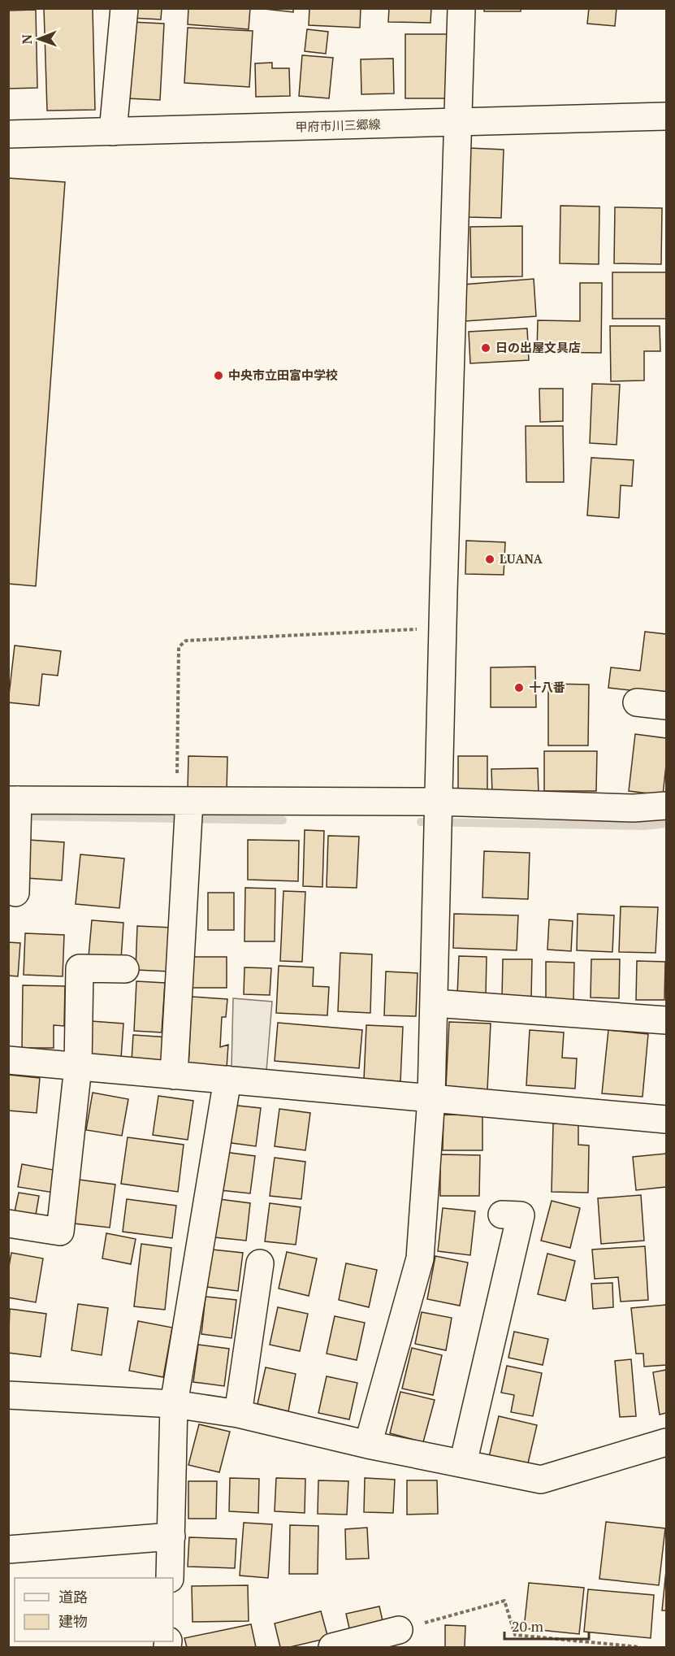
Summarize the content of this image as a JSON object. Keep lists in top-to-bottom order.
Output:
{
  "streets": {
    "street": ["甲府市川三郷線"]
  },
  "places": [
    "日の出屋文具店",
    "中央市立田富中学校",
    "LUANA",
    "十八番"
  ],
  "legend": ["道路", "建物"],
  "scale_bar": "20 m",
  "north": "left"
}
